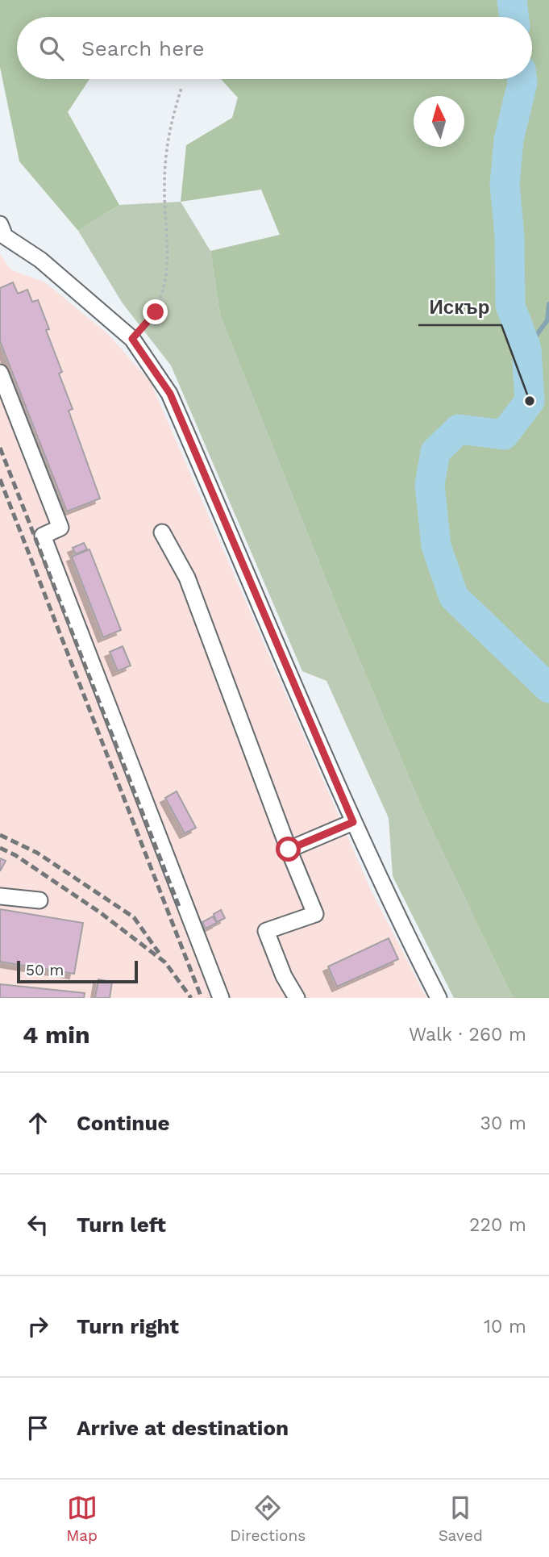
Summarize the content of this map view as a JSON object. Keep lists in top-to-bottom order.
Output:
{
  "places": ["Искър"],
  "scale_bar": "50 m",
  "north": "top",
  "page": {
    "search": "Search here",
    "scale": "50 m",
    "heading": ["4 min", "Walk · 260 m"],
    "list": [
      ["Continue", "30 m"],
      ["Turn left", "220 m"],
      ["Turn right", "10 m"],
      "Arrive at destination"
    ],
    "nav": ["Map", "Directions", "Saved"]
  }
}
